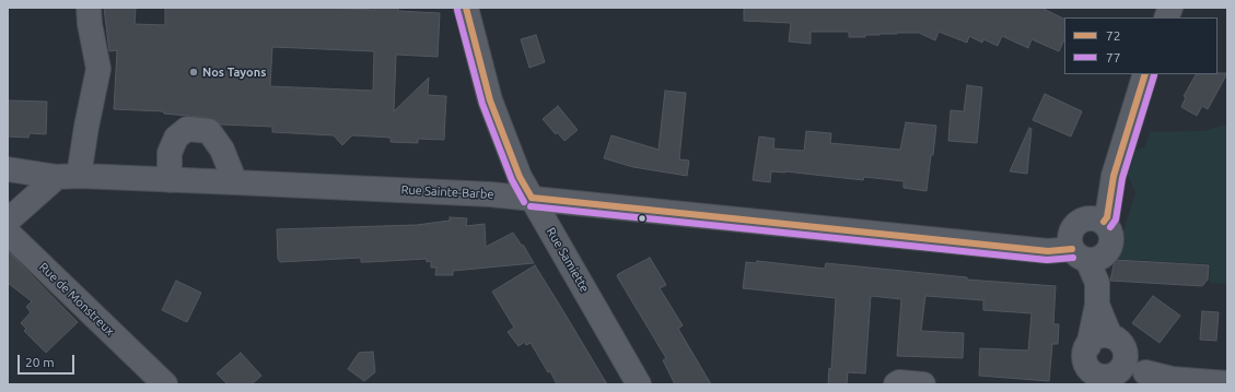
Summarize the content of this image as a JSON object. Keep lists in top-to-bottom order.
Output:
{
  "streets": {
    "street": ["Rue Sainte-Barbe", "Rue Samiette", "Rue de Monstreux"]
  },
  "crossings": [
    ["Rue Sainte-Barbe", "Rue Samiette"]
  ],
  "places": ["Nos Tayons"],
  "lines": ["transit line 72", "transit line 77"],
  "legend": ["72", "77"],
  "scale_bar": "20 m"
}
